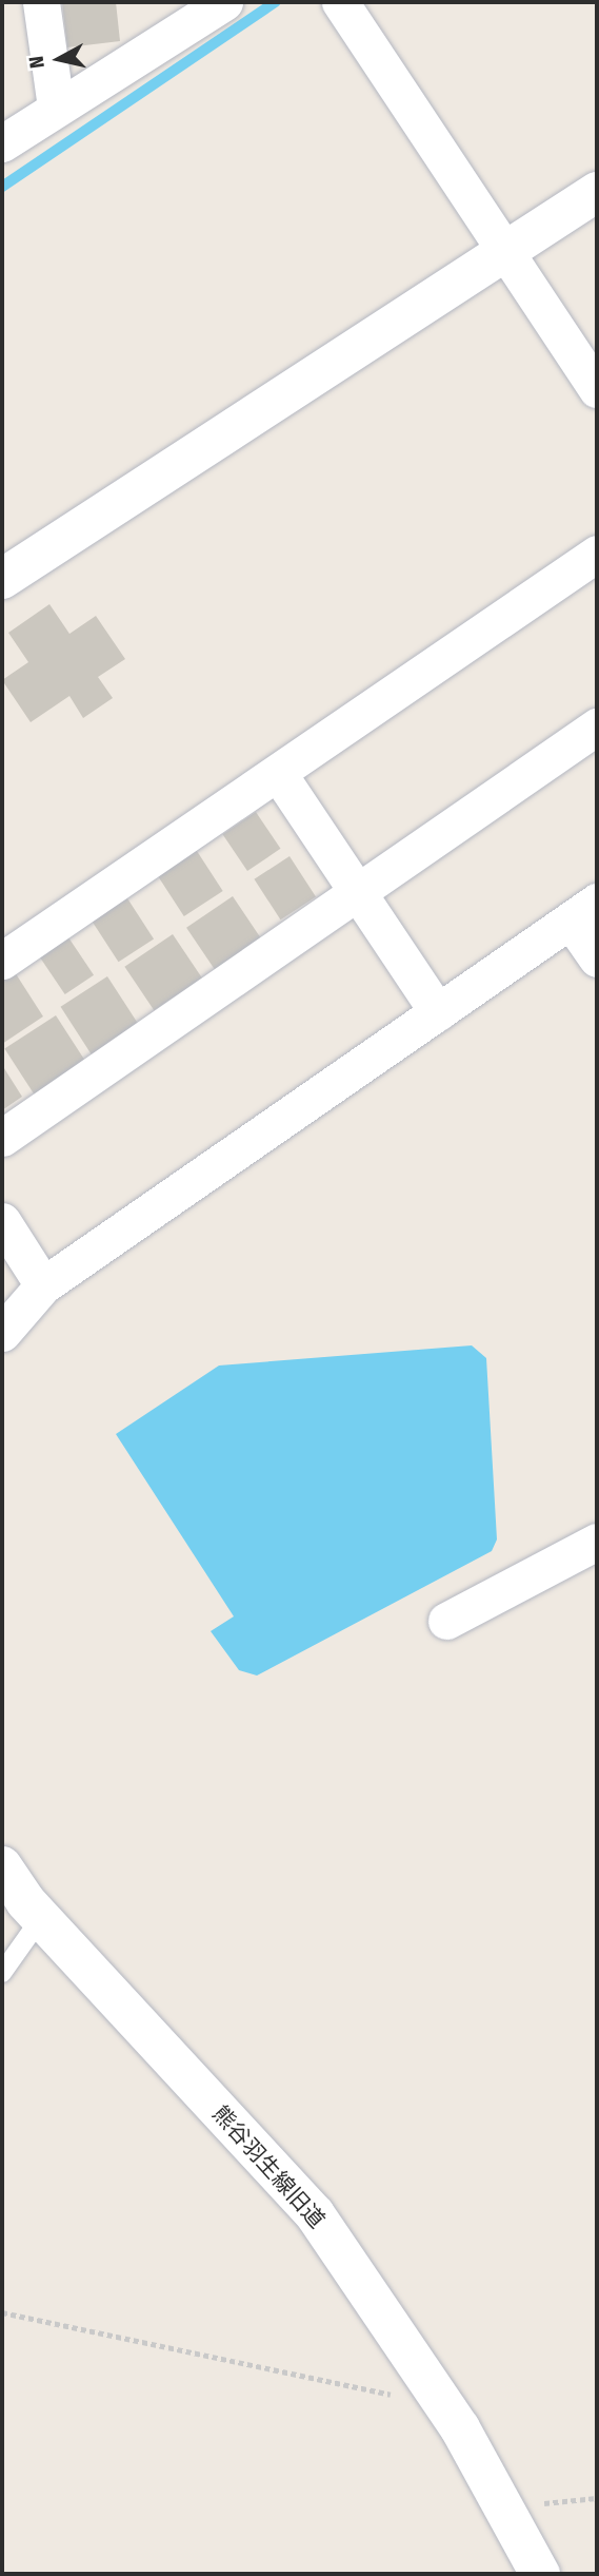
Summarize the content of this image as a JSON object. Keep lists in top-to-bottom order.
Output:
{
  "streets": {
    "street": ["熊谷羽生線旧道"]
  },
  "north": "left"
}
